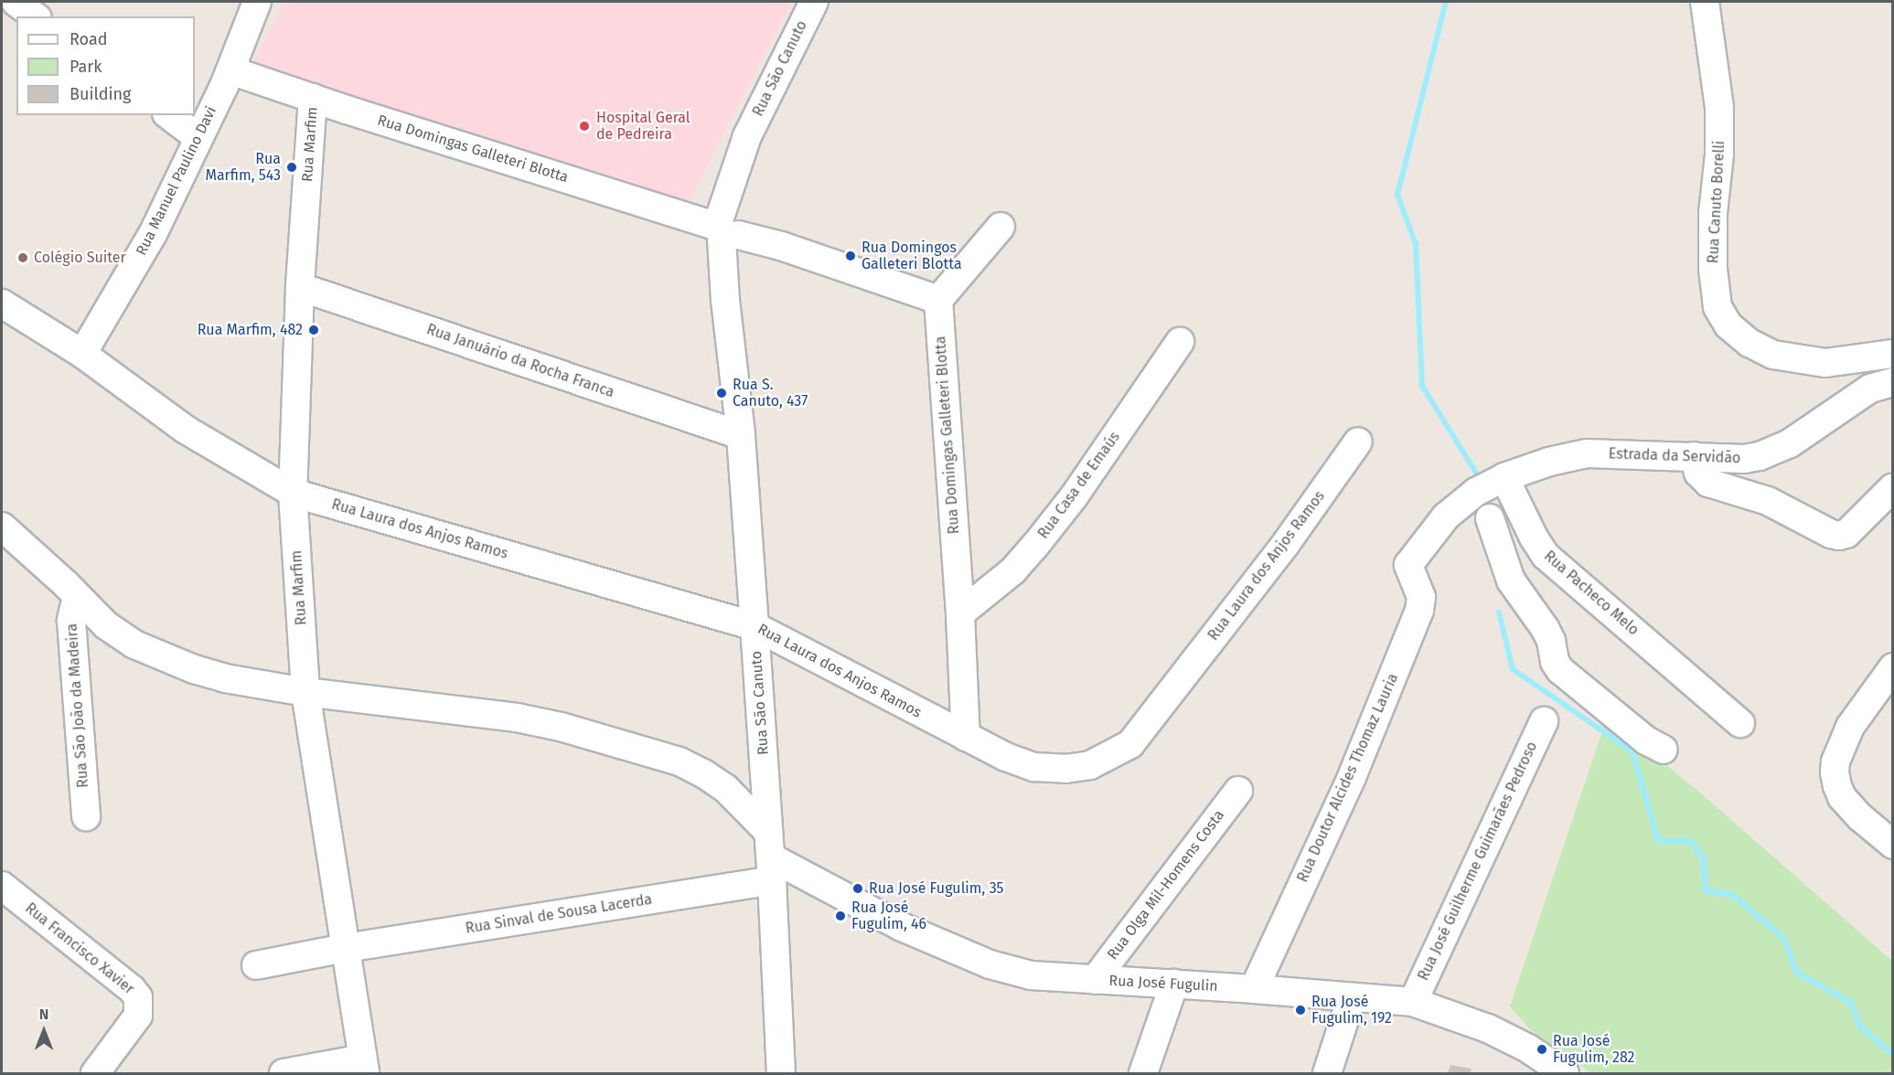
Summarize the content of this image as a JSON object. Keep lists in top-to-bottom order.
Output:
{
  "streets": {
    "street": [
      "Rua São Canuto",
      "Rua Marfim",
      "Rua Domingas Galleteri Blotta",
      "Rua Manuel Paulino Davi",
      "Rua Canuto Borelli",
      "Rua Januário da Rocha Franca",
      "Estrada da Servidão",
      "Rua Casa de Emaús",
      "Rua Laura dos Anjos Ramos",
      "Rua Pacheco Melo",
      "Rua São João da Madeira",
      "Rua Doutor Alcides Thomaz Lauria",
      "Rua José Guilherme Guimarães Pedroso",
      "Rua Olga Mil-Homens Costa",
      "Rua Sinval de Sousa Lacerda",
      "Rua Francisco Xavier",
      "Rua José Fugulin"
    ]
  },
  "crossings": [
    ["Rua São Canuto", "Rua Domingas Galleteri Blotta"],
    ["Rua São Canuto", "Rua Januário da Rocha Franca"],
    ["Rua São Canuto", "Rua Laura dos Anjos Ramos"],
    ["Rua São Canuto", "Rua Sinval de Sousa Lacerda"],
    ["Rua São Canuto", "Rua José Fugulin"],
    ["Rua Marfim", "Rua Domingas Galleteri Blotta"],
    ["Rua Marfim", "Rua Januário da Rocha Franca"],
    ["Rua Marfim", "Rua Laura dos Anjos Ramos"],
    ["Rua Marfim", "Rua Sinval de Sousa Lacerda"],
    ["Rua Marfim", "Rua José Fugulin"],
    ["Rua Domingas Galleteri Blotta", "Rua Manuel Paulino Davi"],
    ["Rua Domingas Galleteri Blotta", "Rua Casa de Emaús"],
    ["Rua Domingas Galleteri Blotta", "Rua Laura dos Anjos Ramos"],
    ["Rua Manuel Paulino Davi", "Rua Laura dos Anjos Ramos"],
    ["Estrada da Servidão", "Rua Pacheco Melo"],
    ["Estrada da Servidão", "Rua Doutor Alcides Thomaz Lauria"],
    ["Rua São João da Madeira", "Rua José Fugulin"],
    ["Rua Doutor Alcides Thomaz Lauria", "Rua José Fugulin"],
    ["Rua José Guilherme Guimarães Pedroso", "Rua José Fugulin"],
    ["Rua Olga Mil-Homens Costa", "Rua José Fugulin"],
    ["Rua Sinval de Sousa Lacerda", "Rua José Fugulin"]
  ],
  "places": [
    "Hospital Geral de Pedreira",
    "Rua Marfim, 543",
    "Rua Domingos Galleteri Blotta",
    "Colégio Suiter",
    "Rua Marfim, 482",
    "Rua S. Canuto, 437",
    "Rua José Fugulim, 35",
    "Rua José Fugulim, 46",
    "Rua José Fugulim, 192",
    "Rua José Fugulim, 282"
  ],
  "legend": ["Road", "Park", "Building"],
  "north": "top"
}
